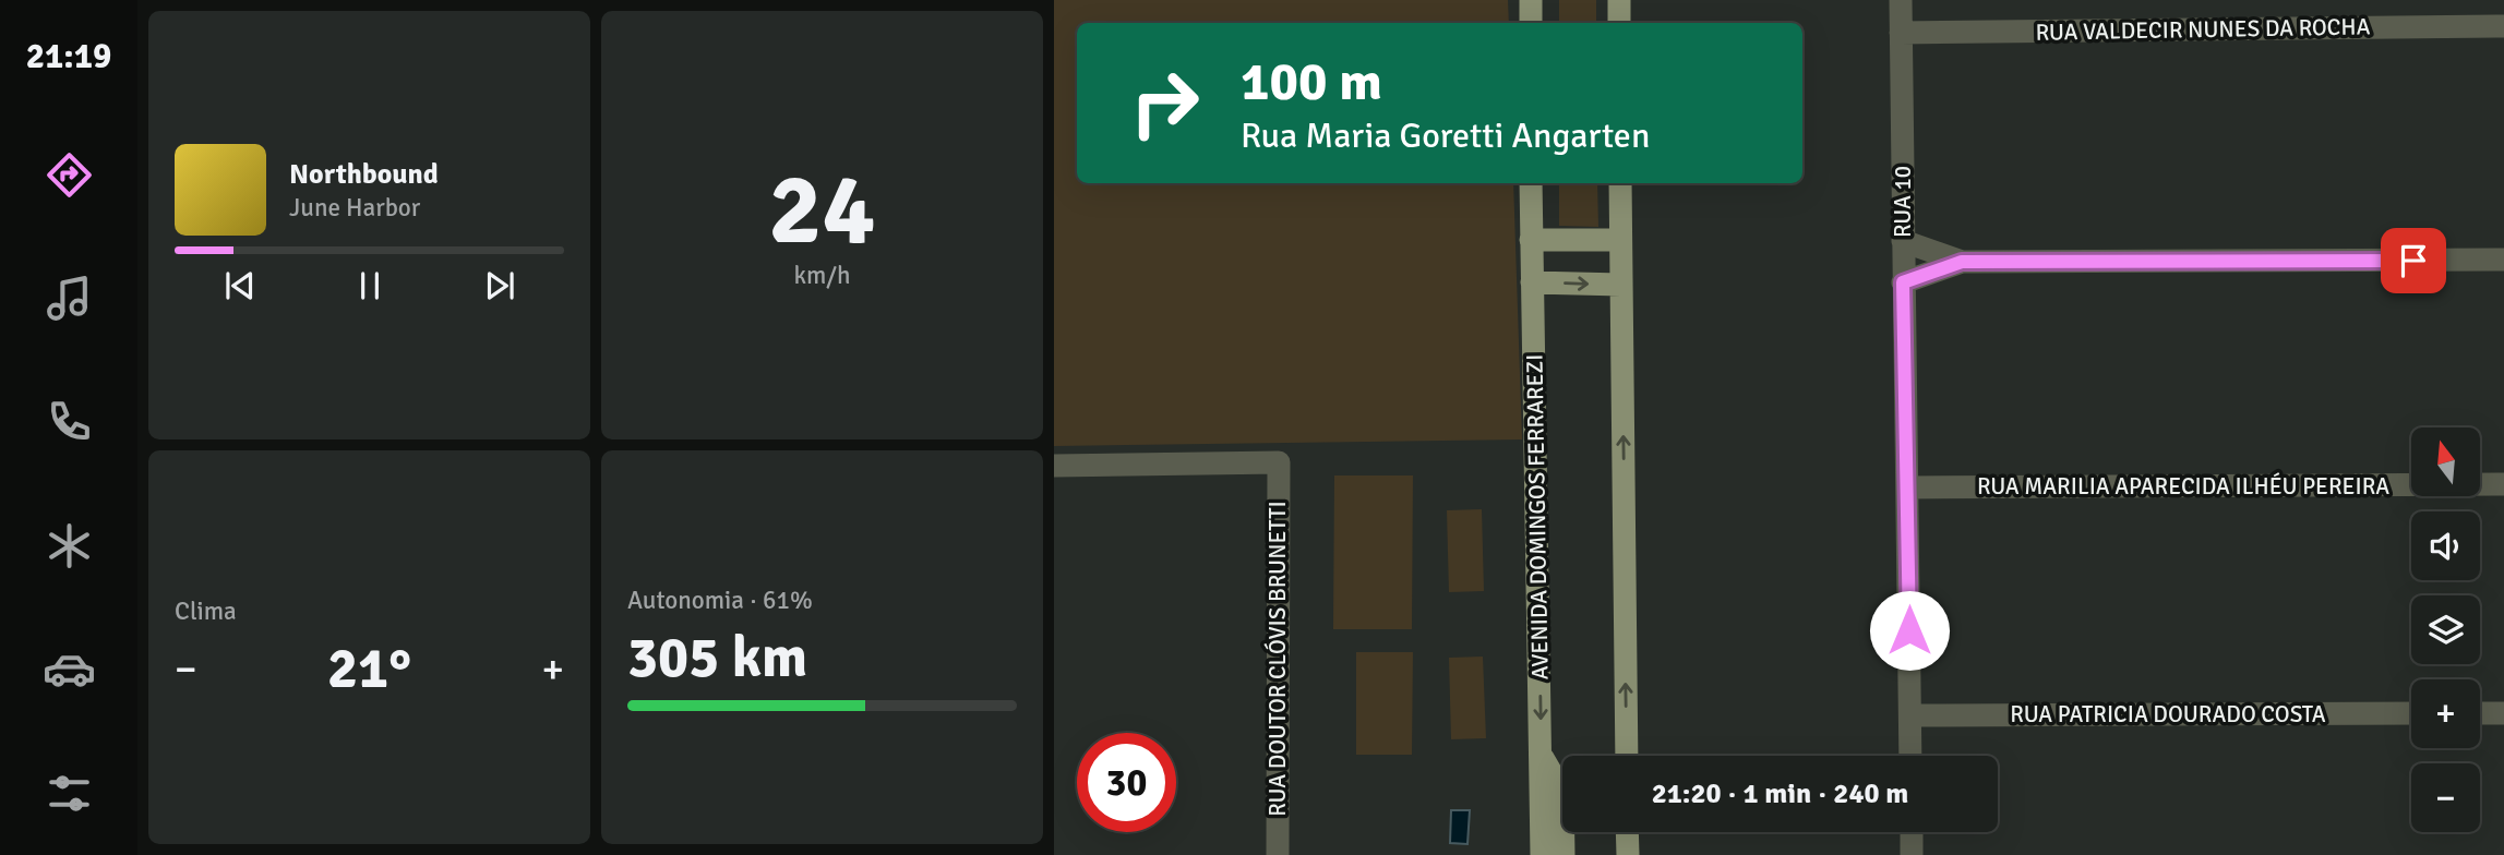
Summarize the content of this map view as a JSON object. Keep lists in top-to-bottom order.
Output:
{
  "streets": {
    "main road": ["AVENIDA DOMINGOS FERRAREZI"],
    "street": [
      "RUA VALDECIR NUNES DA ROCHA",
      "RUA 10",
      "RUA MARILIA APARECIDA ILHÉU PEREIRA",
      "RUA DOUTOR CLÓVIS BRUNETTI",
      "RUA PATRICIA DOURADO COSTA"
    ]
  },
  "crossings": [
    ["RUA VALDECIR NUNES DA ROCHA", "RUA 10"],
    ["RUA 10", "RUA MARILIA APARECIDA ILHÉU PEREIRA"],
    ["RUA 10", "RUA PATRICIA DOURADO COSTA"]
  ],
  "north": "top",
  "page": {
    "tabs": "21:19",
    "tile": [
      ["24", "km/h"],
      "Clima",
      ["Autonomia · 61%", "305 km"]
    ],
    "turn": ["100 m", "Rua Maria Goretti Angarten"],
    "song": ["Northbound", "June Harbor"],
    "map_buttons": ["+", "−"],
    "heat": ["−", "21°", "+"],
    "limit": "30",
    "trip": "21:20 · 1 min · 240 m"
  }
}
